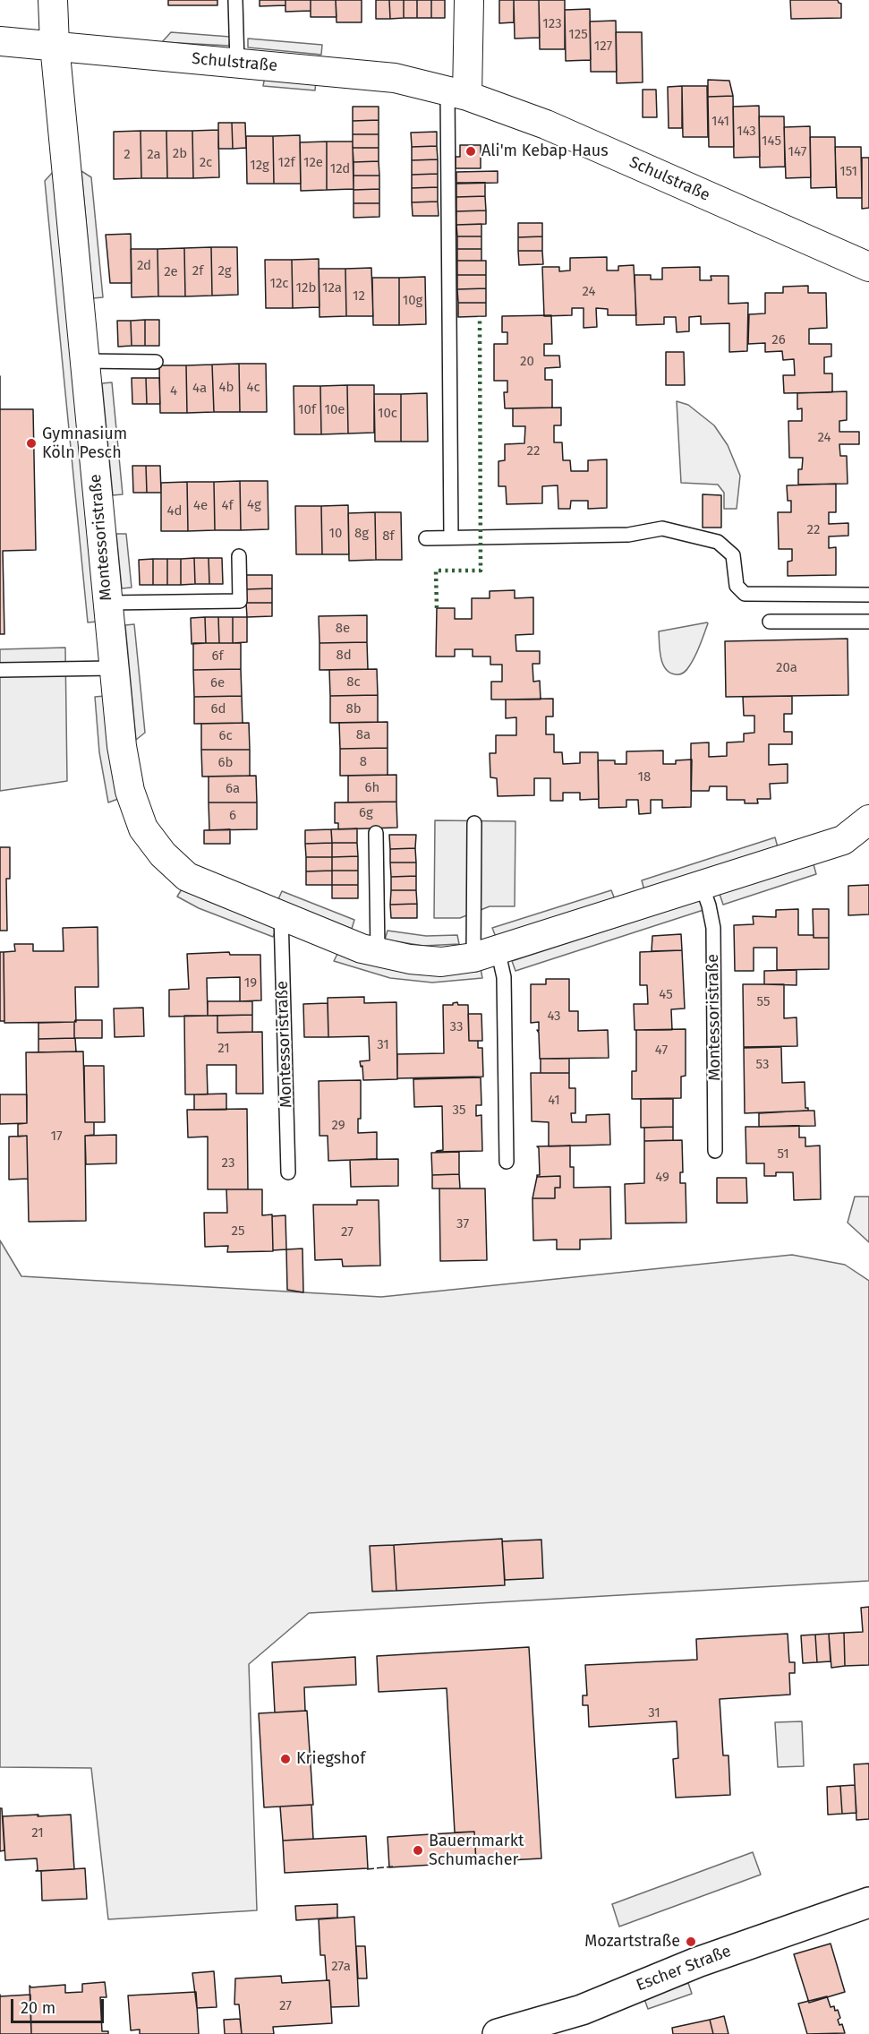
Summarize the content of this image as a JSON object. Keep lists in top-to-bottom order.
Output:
{
  "streets": {
    "main road": ["Escher Straße"],
    "street": ["Schulstraße", "Montessoristraße"]
  },
  "crossings": [
    ["Schulstraße", "Montessoristraße"]
  ],
  "places": [
    "Ali'm Kebap Haus",
    "Gymnasium Köln Pesch",
    "Kriegshof",
    "Bauernmarkt Schumacher",
    "Mozartstraße"
  ],
  "house_numbers": [
    "123",
    "125",
    "127",
    "141",
    "143",
    "145",
    "147",
    "2b",
    "2",
    "2a",
    "2c",
    "12f",
    "12e",
    "12g",
    "12d",
    "151",
    "2d",
    "2f",
    "2g",
    "2e",
    "12c",
    "12b",
    "12a",
    "24",
    "12",
    "10g",
    "26",
    "20",
    "4b",
    "4c",
    "4a",
    "4",
    "10f",
    "10e",
    "10c",
    "24",
    "22",
    "4g",
    "4e",
    "4f",
    "4d",
    "22",
    "10",
    "8g",
    "8f",
    "8e",
    "8d",
    "6f",
    "20a",
    "8c",
    "6e",
    "6d",
    "8b",
    "8a",
    "6c",
    "8",
    "6b",
    "18",
    "6h",
    "6a",
    "6g",
    "6",
    "19",
    "45",
    "55",
    "43",
    "33",
    "31",
    "21",
    "47",
    "53",
    "41",
    "35",
    "29",
    "17",
    "51",
    "23",
    "49",
    "37",
    "25",
    "27",
    "31",
    "21",
    "27a",
    "27"
  ],
  "scale_bar": "20 m"
}
